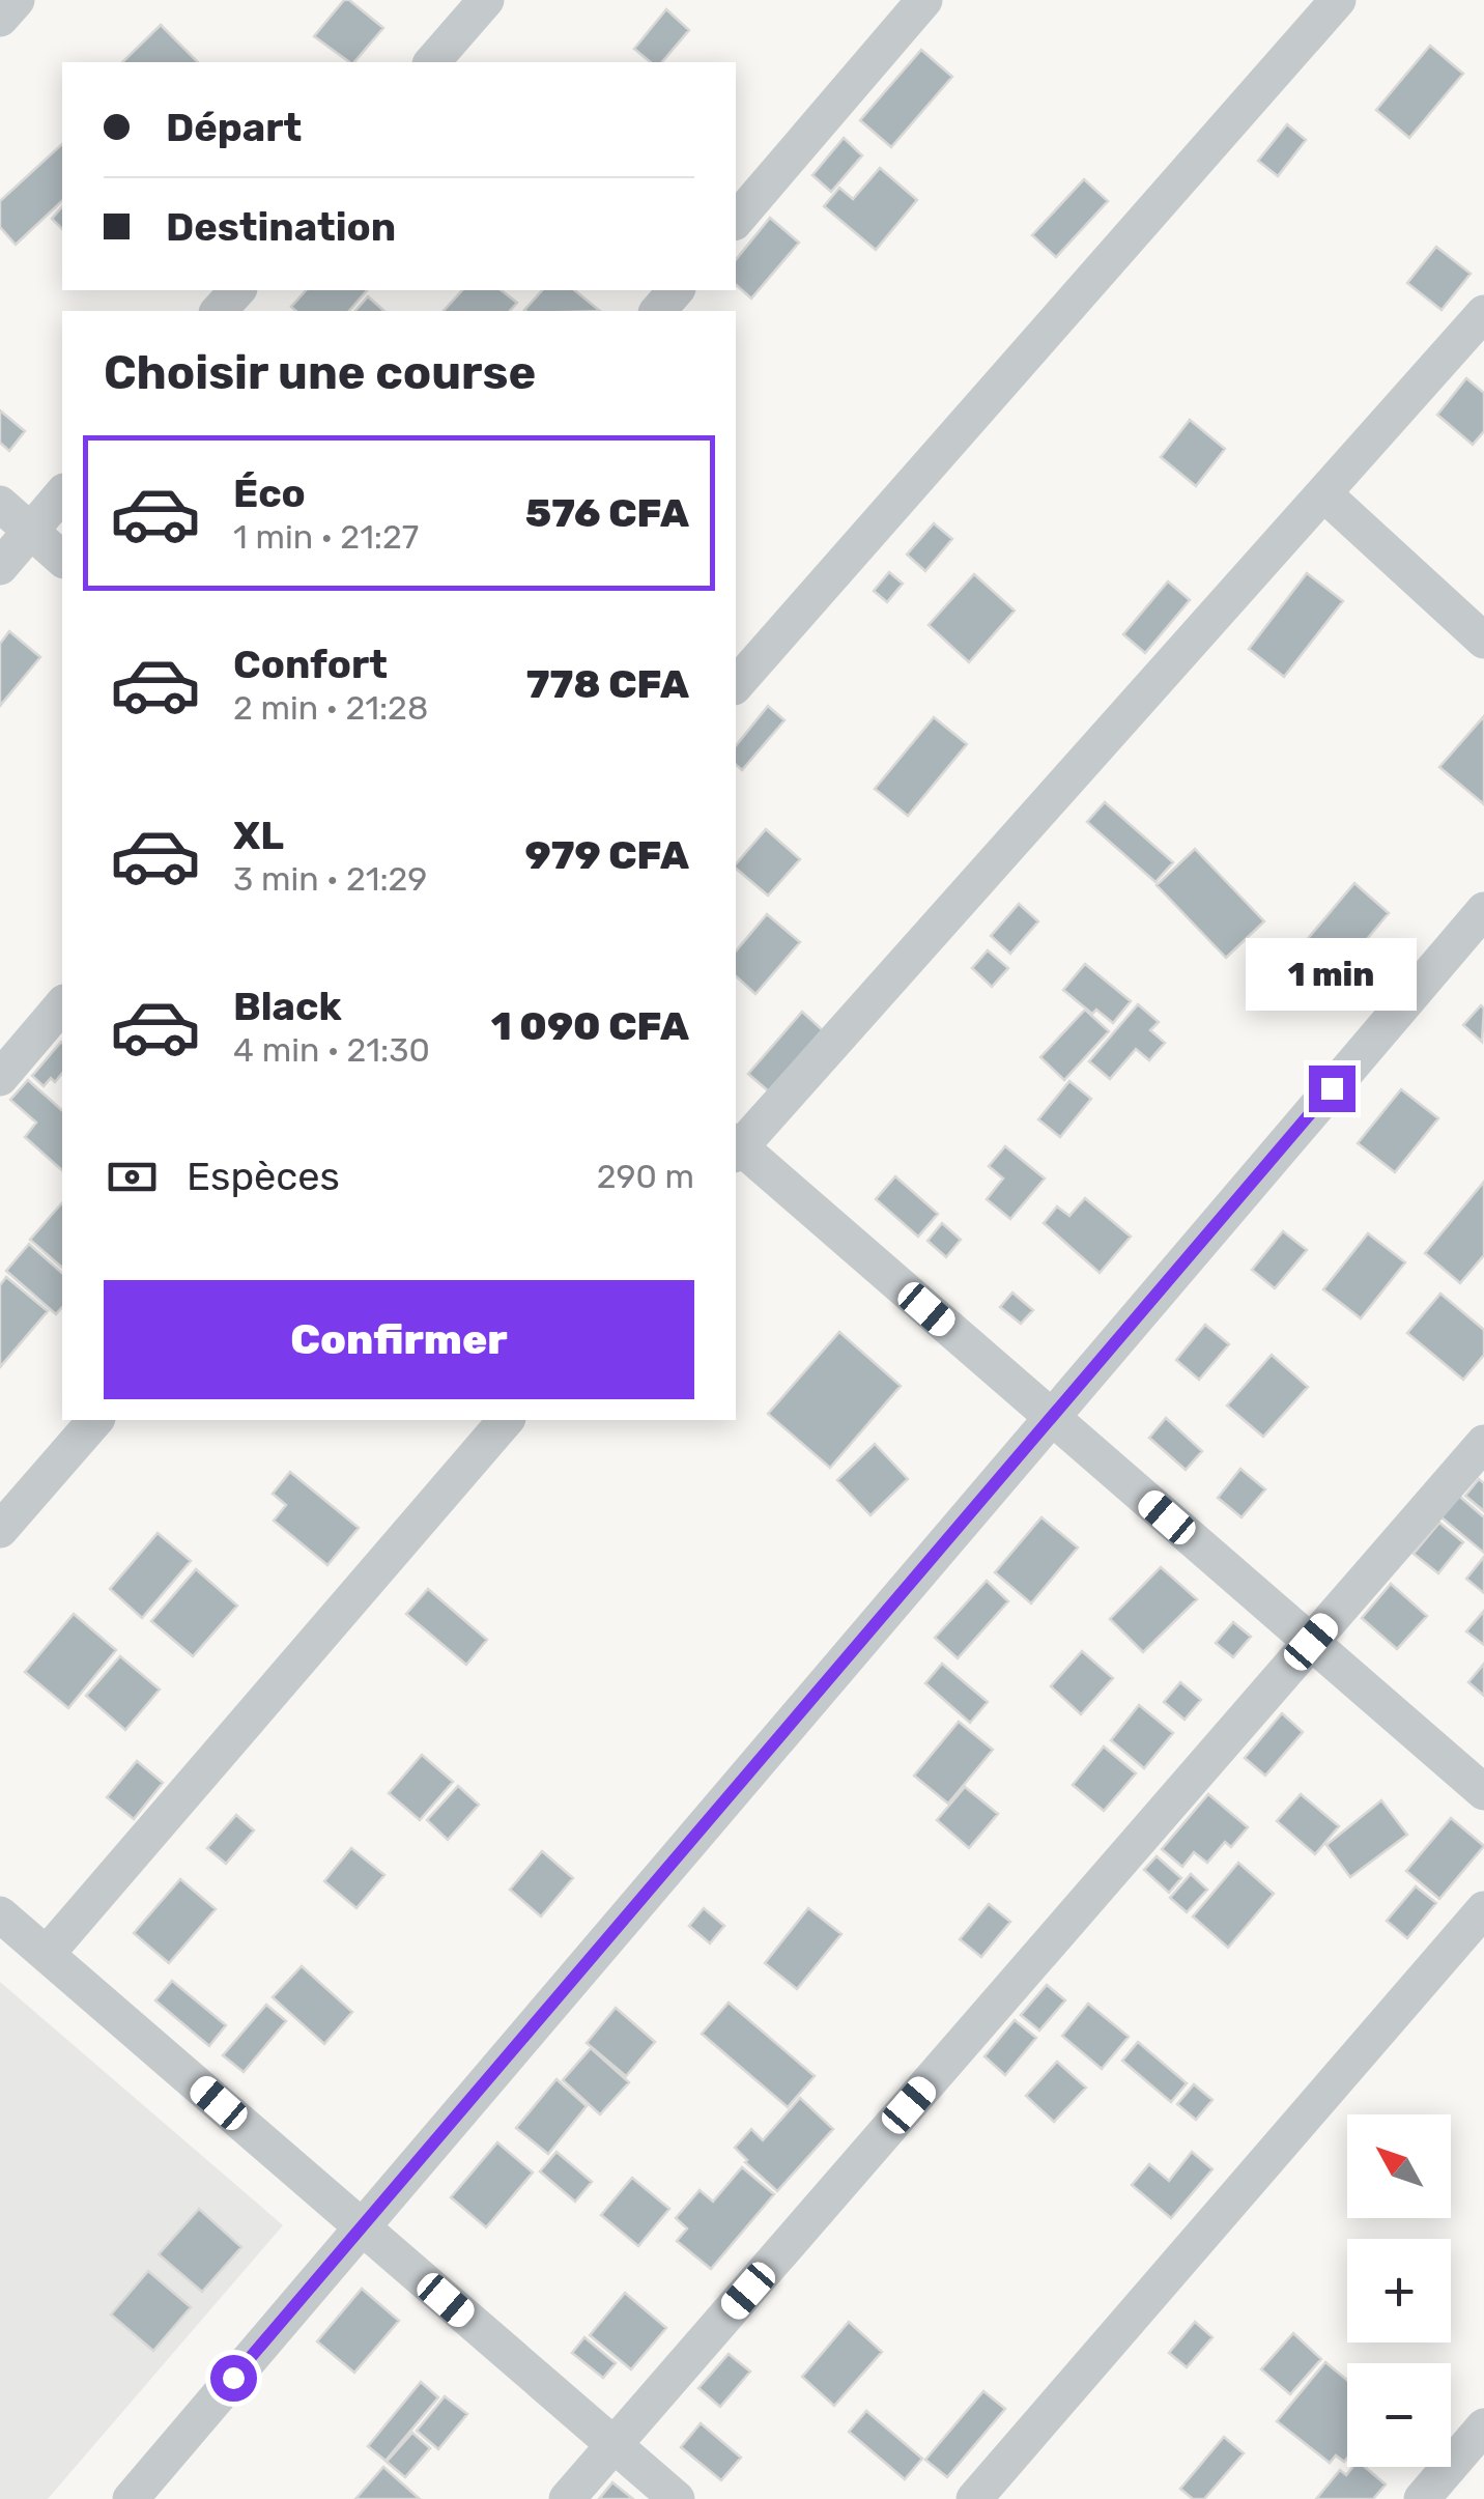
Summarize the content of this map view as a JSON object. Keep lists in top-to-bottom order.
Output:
{
  "north": "top left",
  "page": {
    "banner": ["Départ", "Destination"],
    "heading": "Choisir une course",
    "list": [
      {
        "name": "Éco",
        "note": "1 min · 21:27",
        "value": "576 CFA"
      },
      {
        "name": "Confort",
        "note": "2 min · 21:28",
        "value": "778 CFA"
      },
      {
        "name": "XL",
        "note": "3 min · 21:29",
        "value": "979 CFA"
      },
      {
        "name": "Black",
        "note": "4 min · 21:30",
        "value": "1 090 CFA"
      }
    ],
    "bubble": "1 min",
    "pay": ["Espèces", "290 m"],
    "buttons": "Confirmer",
    "map_buttons": ["+", "−"]
  }
}
